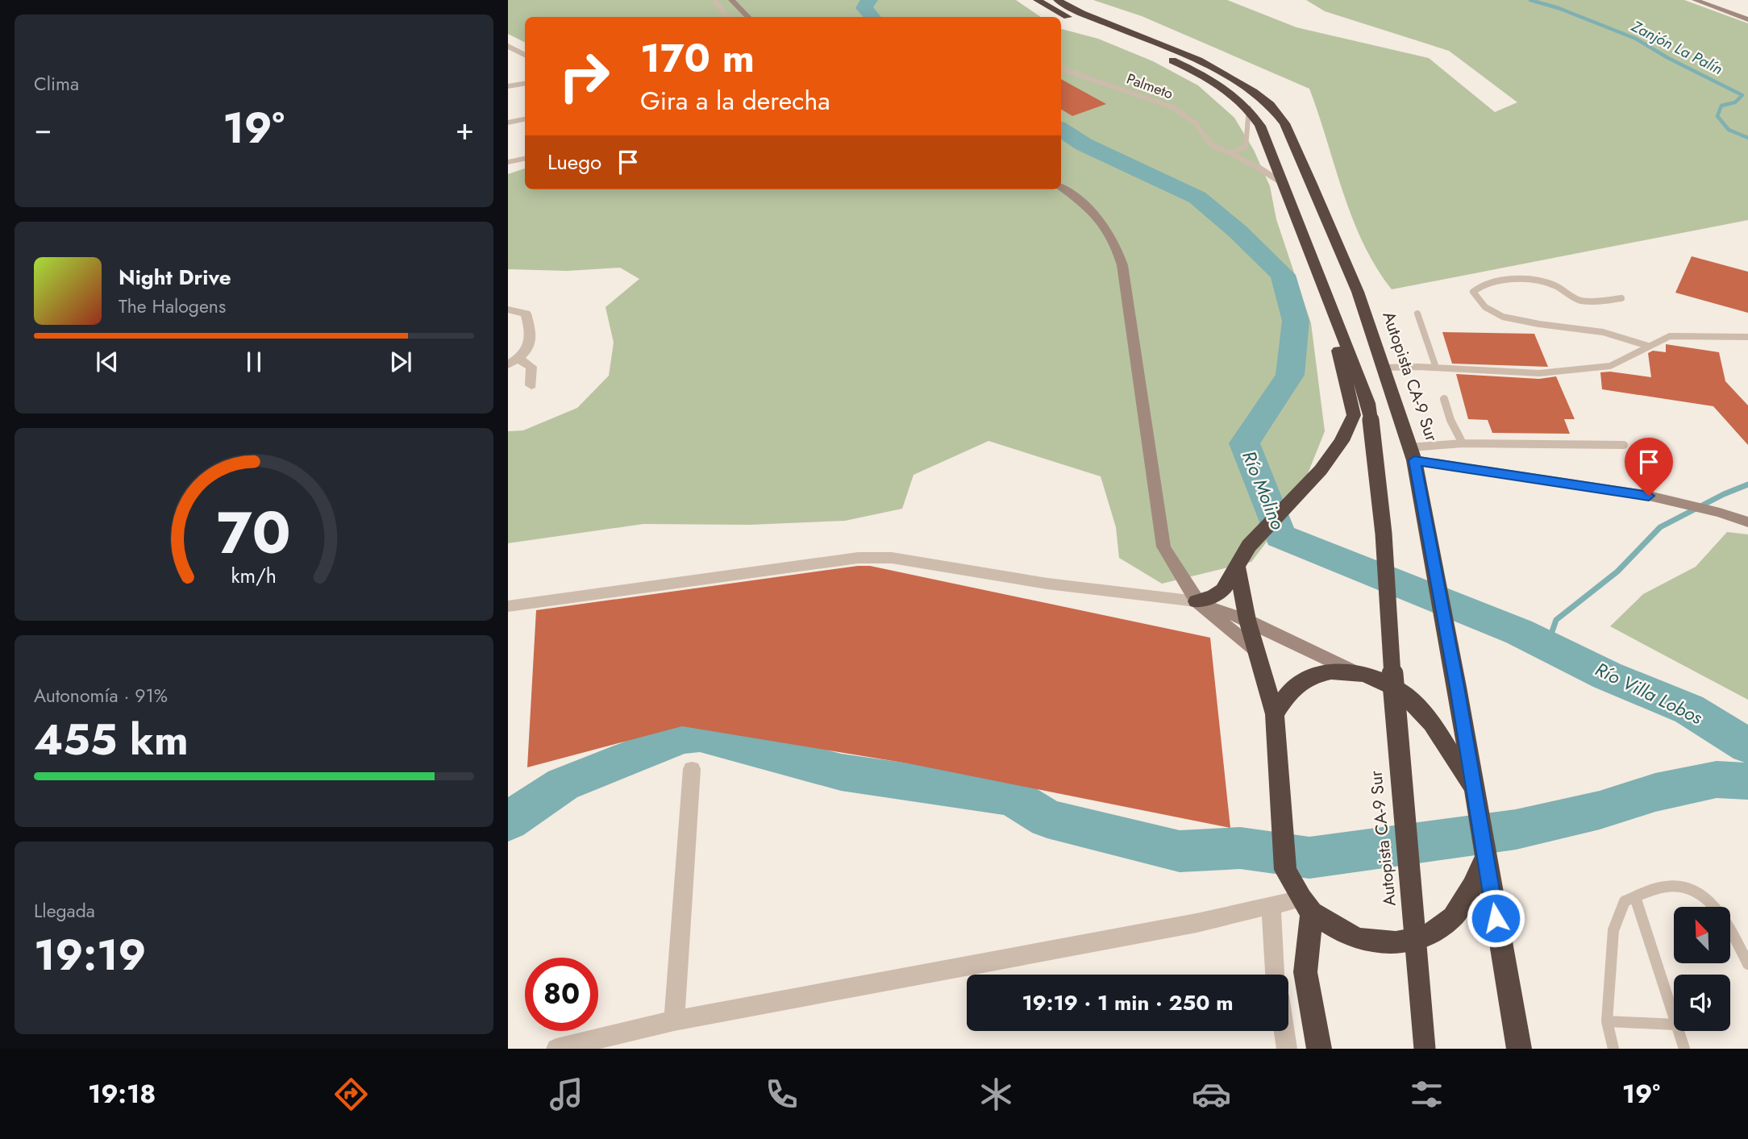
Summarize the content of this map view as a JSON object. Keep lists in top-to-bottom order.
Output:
{
  "streets": {
    "highway": ["Autopista CA-9 Sur"],
    "lane": ["Palmeto"]
  },
  "crossings": [
    ["Palmeto", "Autopista CA-9 Sur"]
  ],
  "water": ["Zanjón La Palín", "Río Molino", "Río Villa Lobos"],
  "north": "top left",
  "page": {
    "tile": [
      "Clima",
      ["Autonomía · 91%", "455 km"],
      ["Llegada", "19:19"]
    ],
    "turn": ["170 m", "Gira a la derecha"],
    "heat": ["−", "19°", "+"],
    "then": "Luego",
    "song": ["Night Drive", "The Halogens"],
    "limit": "80",
    "trip": "19:19 · 1 min · 250 m",
    "tabs": ["19:18", "19°"],
    "gauge": ["70", "km/h"]
  }
}
